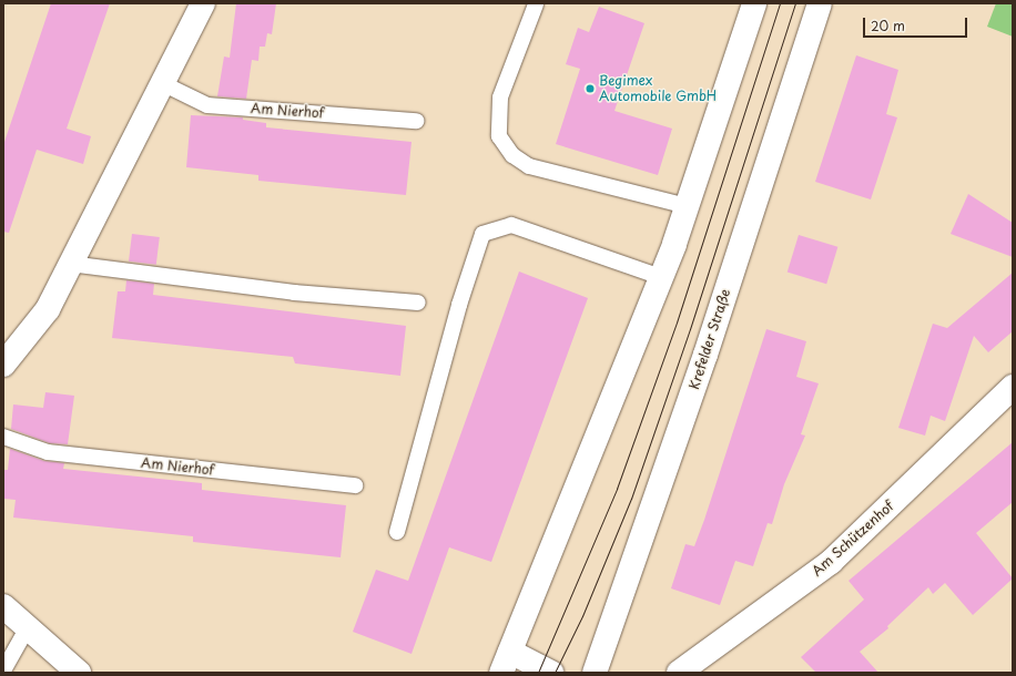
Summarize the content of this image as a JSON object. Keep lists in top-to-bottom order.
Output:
{
  "streets": {
    "street": ["Krefelder Straße", "Am Schützenhof"],
    "lane": ["Am Nierhof"]
  },
  "places": ["Begimex Automobile GmbH"],
  "scale_bar": "20 m"
}
